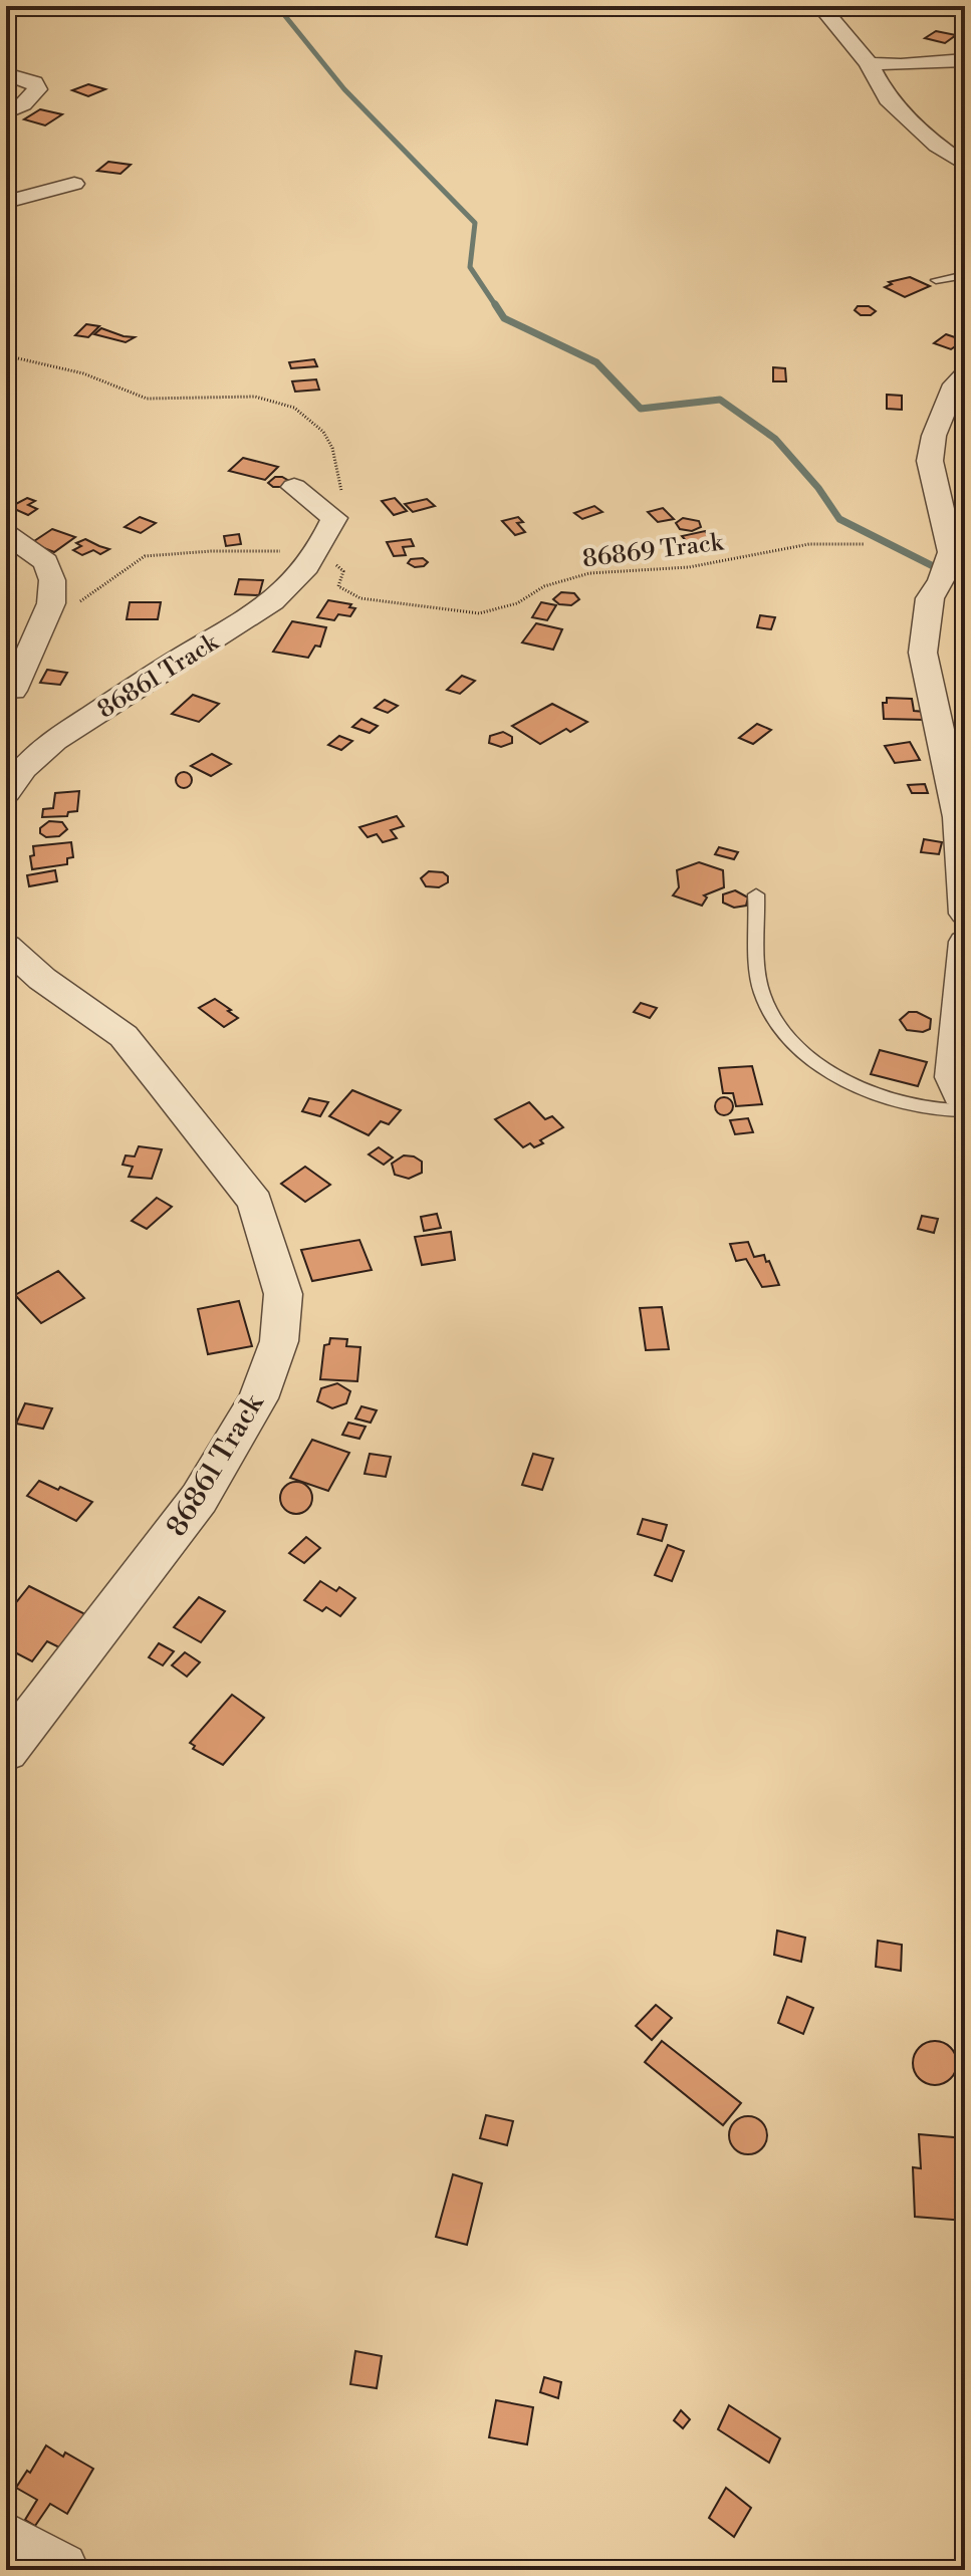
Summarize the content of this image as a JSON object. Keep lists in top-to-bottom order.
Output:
{
  "streets": {
    "street": ["86861 Track"],
    "path": ["86869 Track"]
  },
  "crossings": [
    ["86869 Track", "86861 Track"]
  ]
}
